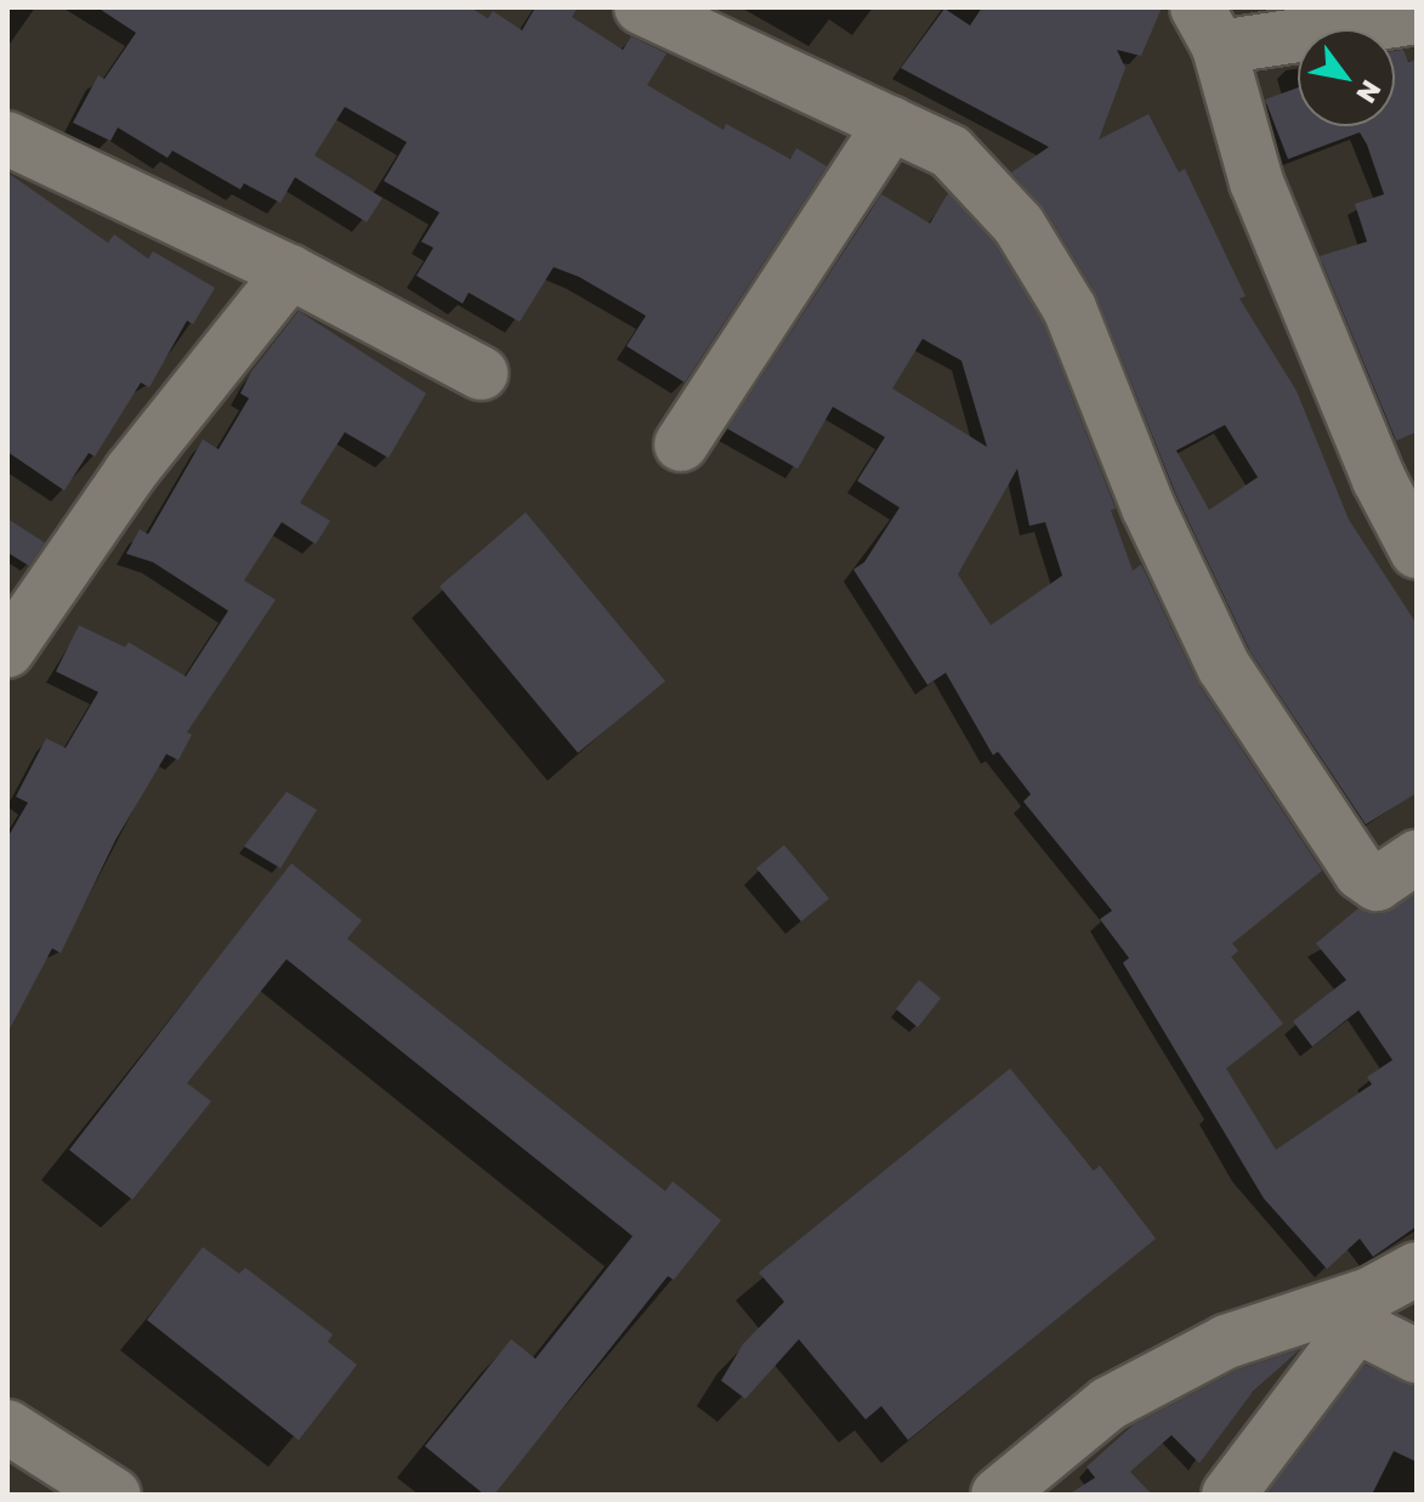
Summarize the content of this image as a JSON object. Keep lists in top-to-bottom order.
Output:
{
  "north": "bottom right"
}
